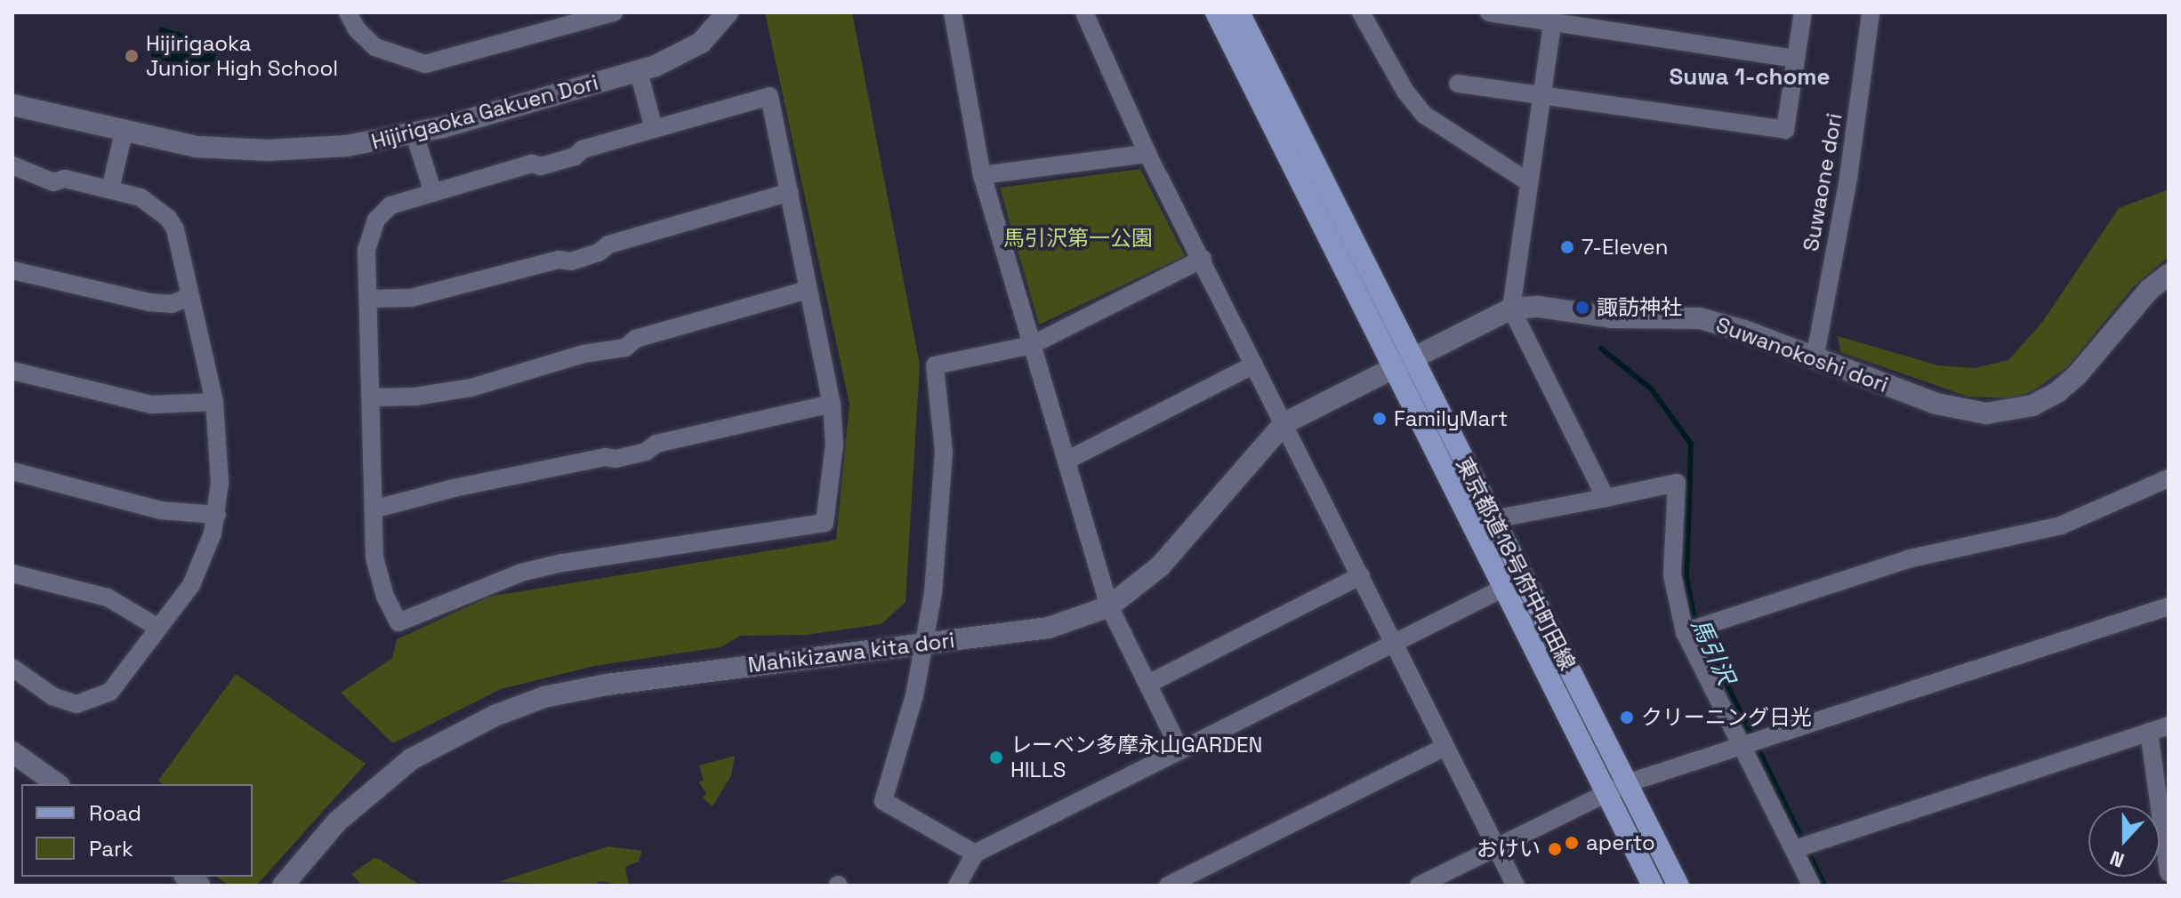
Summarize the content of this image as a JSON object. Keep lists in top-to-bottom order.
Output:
{
  "streets": {
    "main road": ["東京都道18号府中町田線"],
    "street": [
      "Hijirigaoka Gakuen Dori",
      "Suwaone dori",
      "Suwanokoshi dori",
      "Mahikizawa kita dori"
    ]
  },
  "crossings": [
    ["Suwaone dori", "Suwanokoshi dori"],
    ["Suwanokoshi dori", "東京都道18号府中町田線"],
    ["Suwanokoshi dori", "Mahikizawa kita dori"],
    ["東京都道18号府中町田線", "Mahikizawa kita dori"]
  ],
  "districts": ["Suwa 1-chome"],
  "water": ["馬引沢"],
  "parks": ["馬引沢第一公園"],
  "places": [
    "Hijirigaoka Junior High School",
    "7-Eleven",
    "諏訪神社",
    "FamilyMart",
    "クリーニング日光",
    "レーベン多摩永山GARDEN HILLS",
    "aperto",
    "おけい"
  ],
  "legend": ["Road", "Park"],
  "north": "bottom"
}
